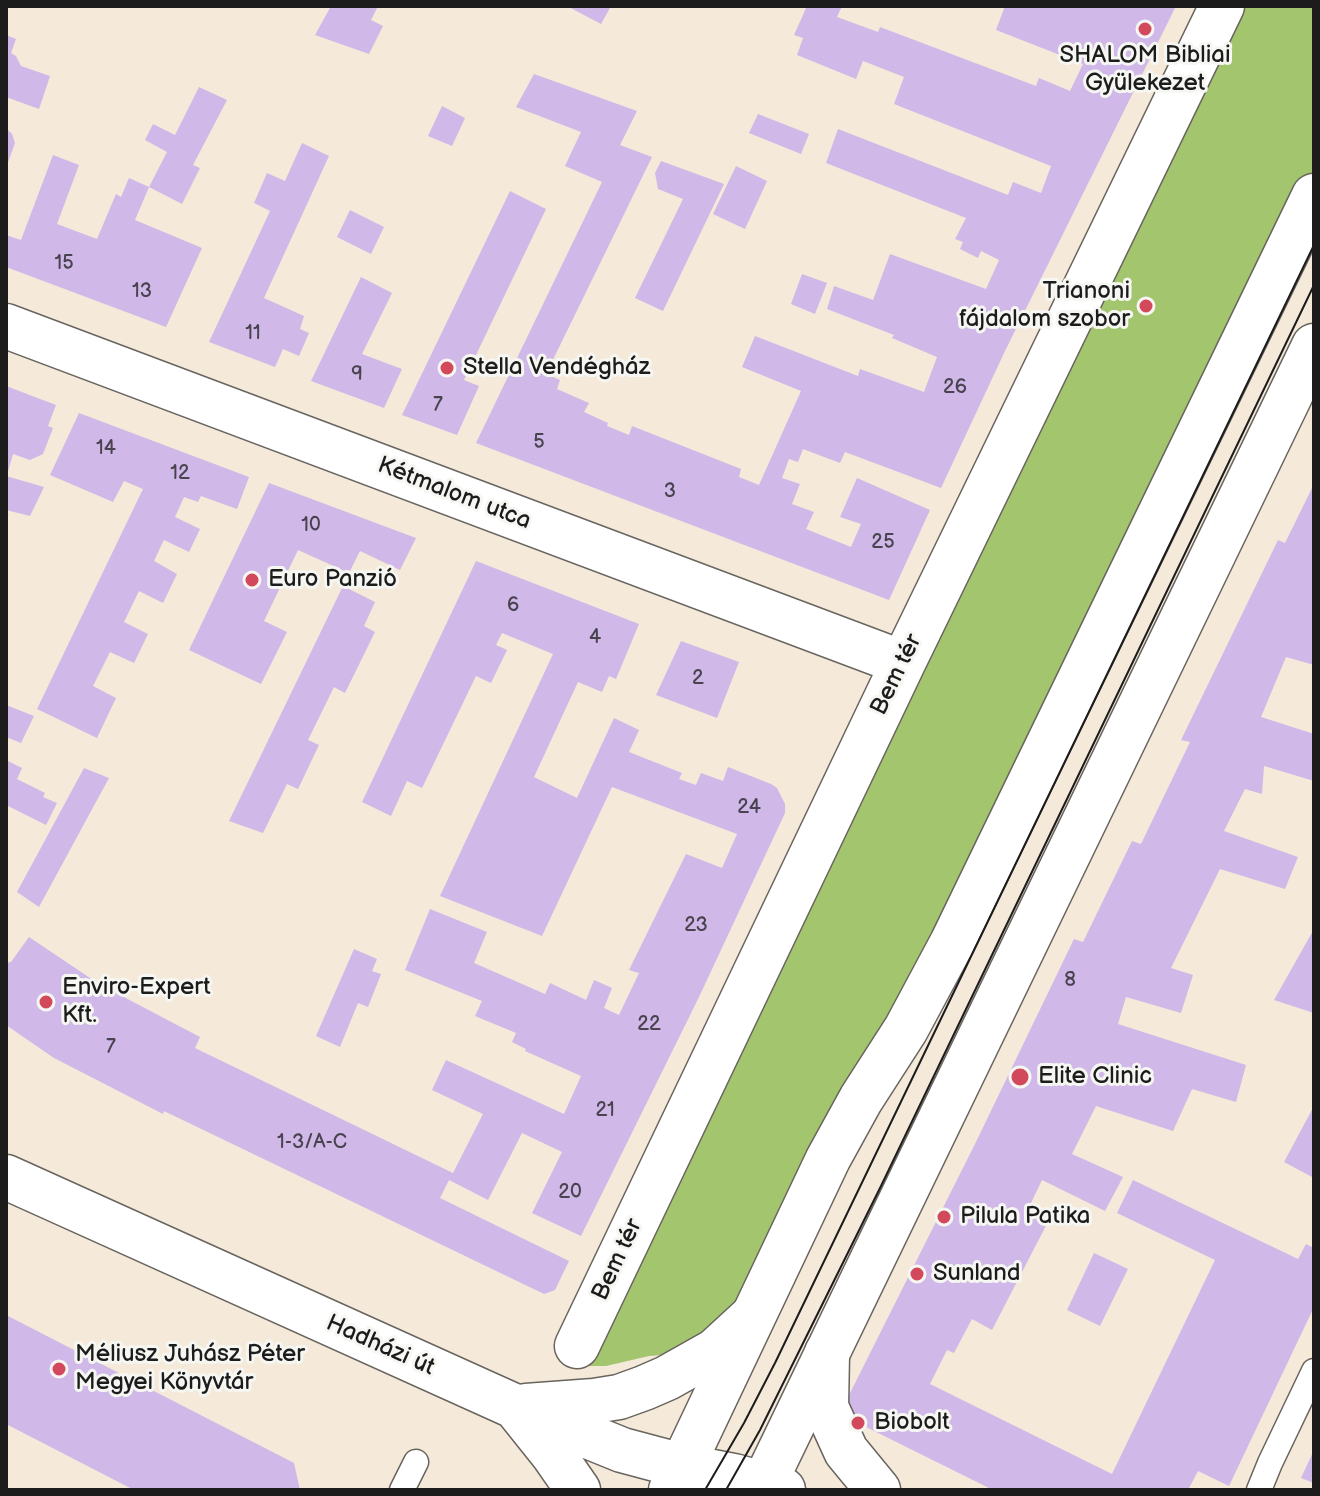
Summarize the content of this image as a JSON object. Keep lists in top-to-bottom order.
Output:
{
  "streets": {
    "street": ["Kétmalom utca", "Bem tér", "Hadházi út"]
  },
  "crossings": [
    ["Kétmalom utca", "Bem tér"]
  ],
  "places": [
    "SHALOM Bibliai Gyülekezet",
    "Trianoni fájdalom szobor",
    "Stella Vendégház",
    "Euro Panzió",
    "Enviro-Expert Kft.",
    "Elite Clinic",
    "Pilula Patika",
    "Sunland",
    "Méliusz Juhász Péter Megyei Könyvtár",
    "Biobolt"
  ],
  "house_numbers": [
    "15",
    "13",
    "11",
    "9",
    "26",
    "7",
    "5",
    "14",
    "12",
    "3",
    "10",
    "25",
    "6",
    "4",
    "2",
    "24",
    "23",
    "8",
    "22",
    "7",
    "21",
    "1-3/A-C",
    "20"
  ]
}
